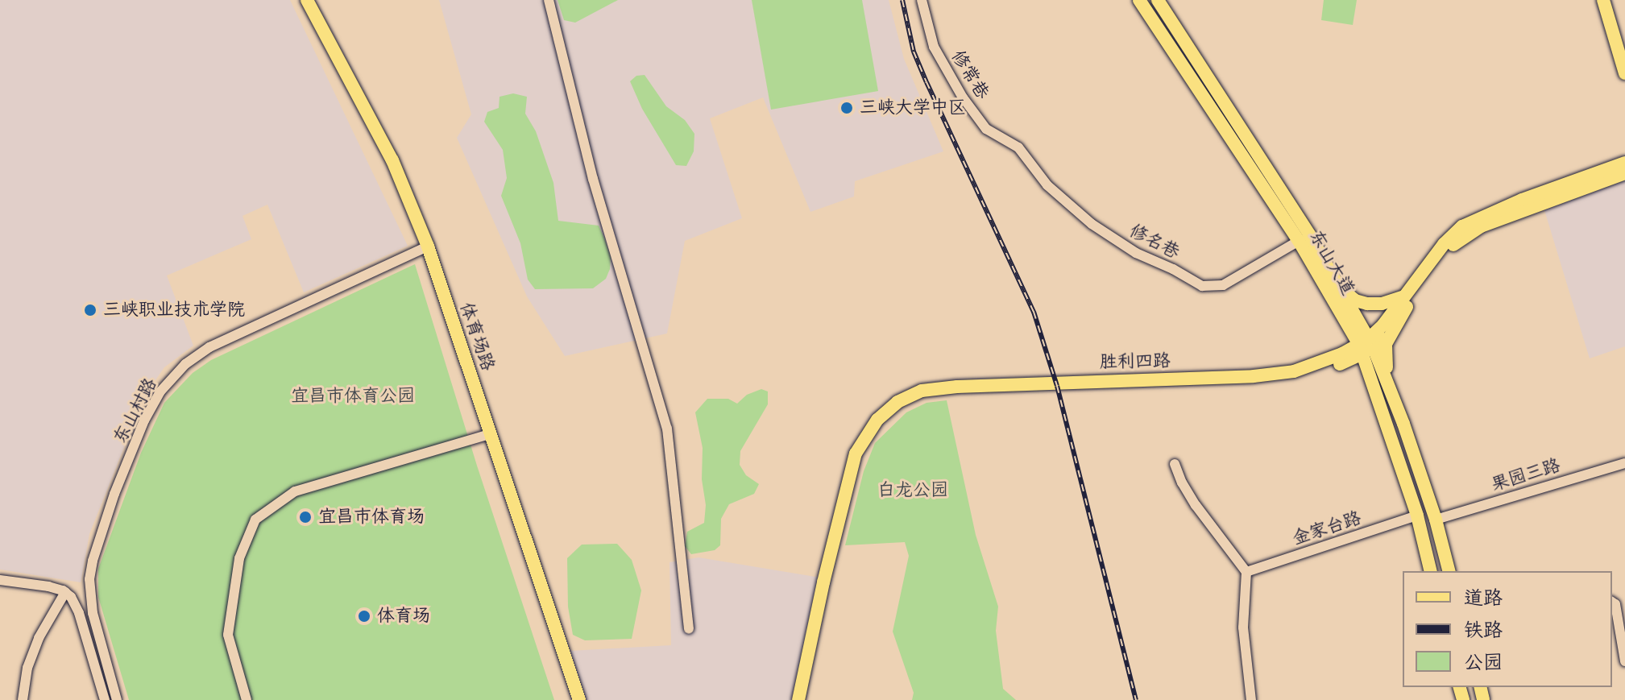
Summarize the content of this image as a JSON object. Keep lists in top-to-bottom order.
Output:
{
  "streets": {
    "main road": ["东山大道", "体育场路", "胜利四路"],
    "street": [
      "修常巷",
      "修名巷",
      "东山村路",
      "果园三路",
      "金家台路"
    ]
  },
  "crossings": [
    ["修常巷", "修名巷"],
    ["修名巷", "东山大道"],
    ["东山大道", "胜利四路"],
    ["东山大道", "果园三路"],
    ["东山大道", "金家台路"],
    ["体育场路", "东山村路"]
  ],
  "parks": ["宜昌市体育公园", "白龙公园"],
  "places": [
    "三峡大学中区",
    "三峡职业技术学院",
    "宜昌市体育场",
    "体育场"
  ],
  "legend": ["道路", "铁路", "公园"]
}
